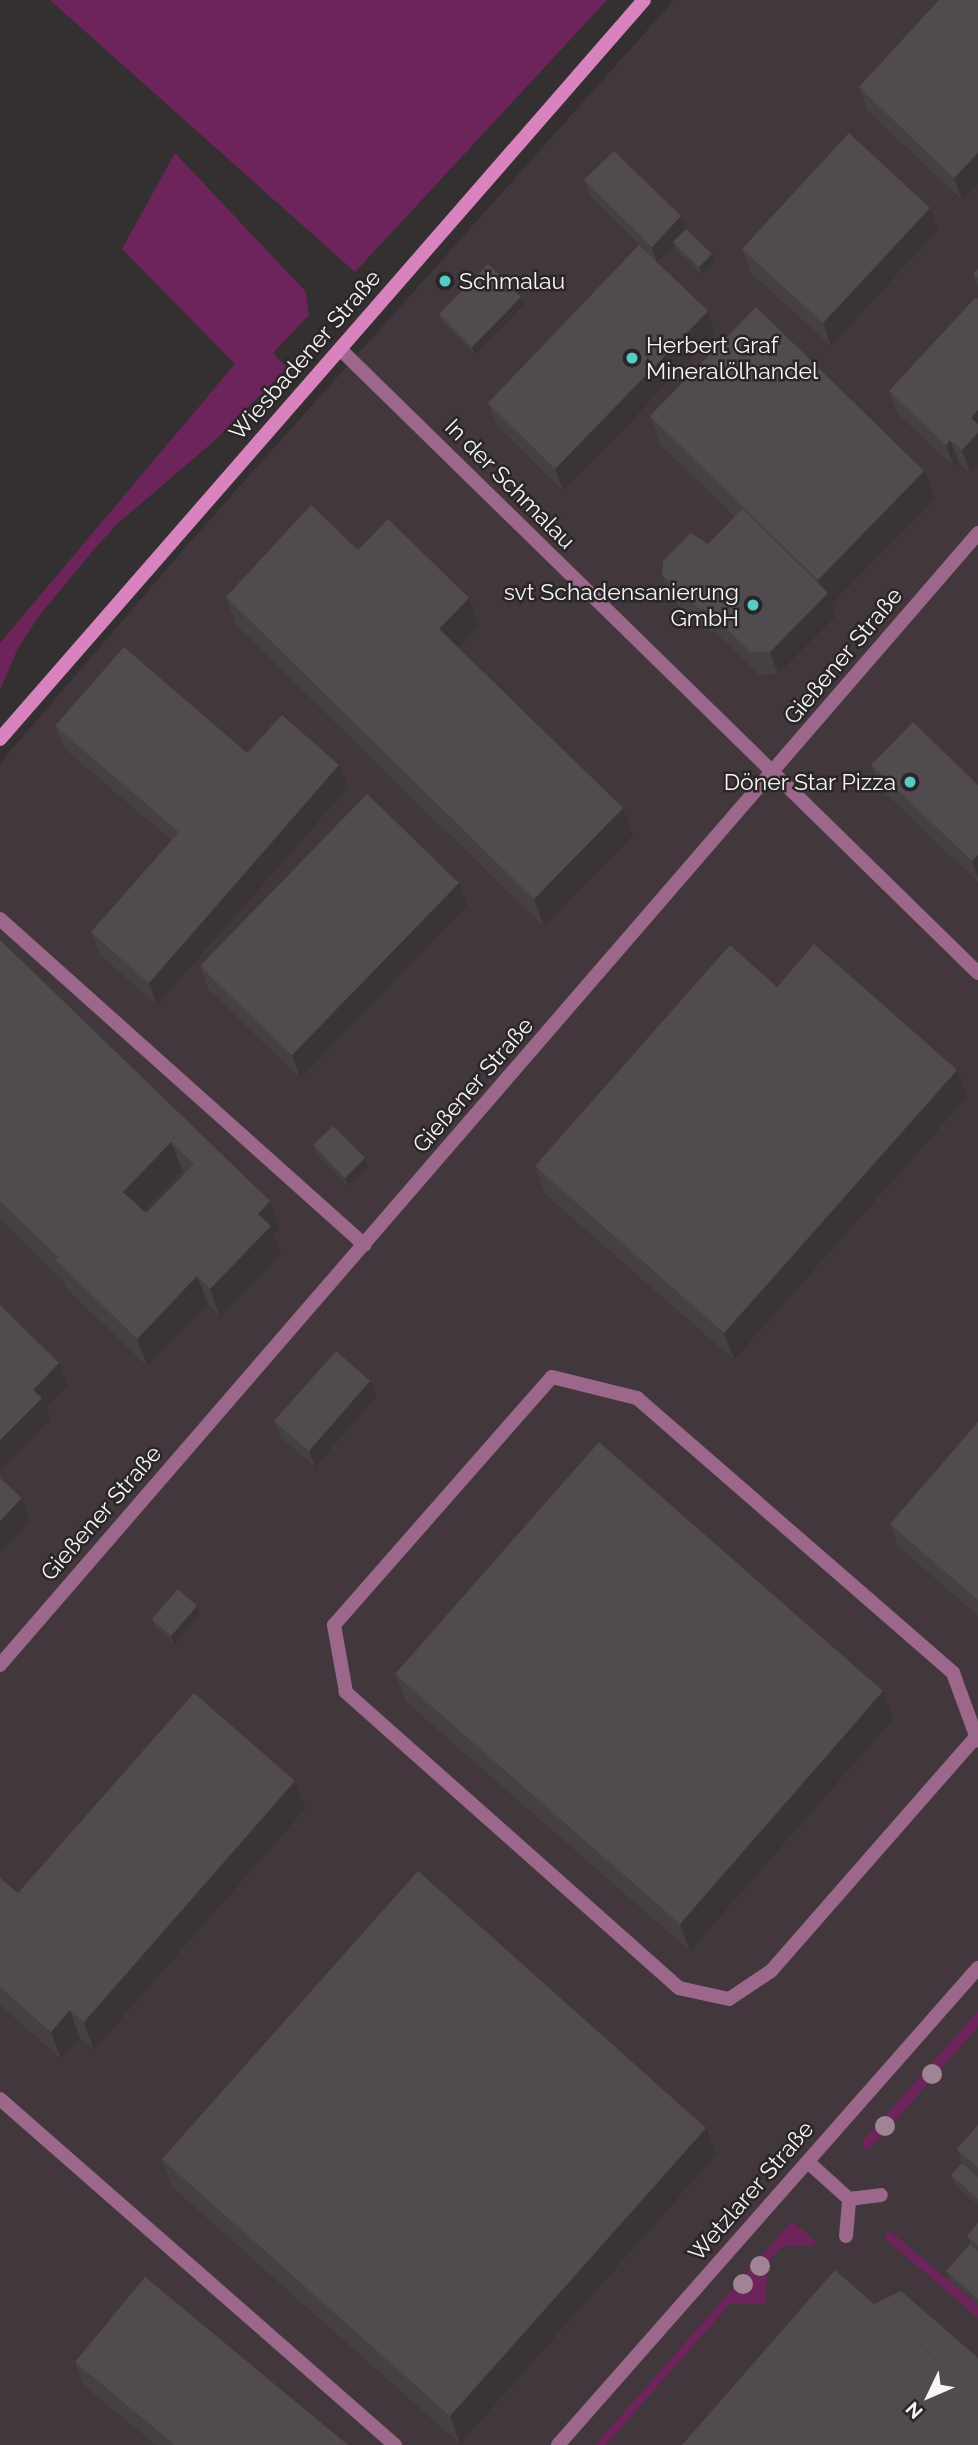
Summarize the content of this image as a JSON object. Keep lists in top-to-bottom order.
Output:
{
  "streets": {
    "main road": ["Wiesbadener Straße"],
    "street": ["In der Schmalau", "Gießener Straße", "Wetzlarer Straße"]
  },
  "crossings": [
    ["Wiesbadener Straße", "In der Schmalau"],
    ["In der Schmalau", "Gießener Straße"]
  ],
  "places": [
    "Schmalau",
    "Herbert Graf Mineralölhandel",
    "svt Schadensanierung GmbH",
    "Döner Star Pizza"
  ],
  "north": "bottom left"
}
